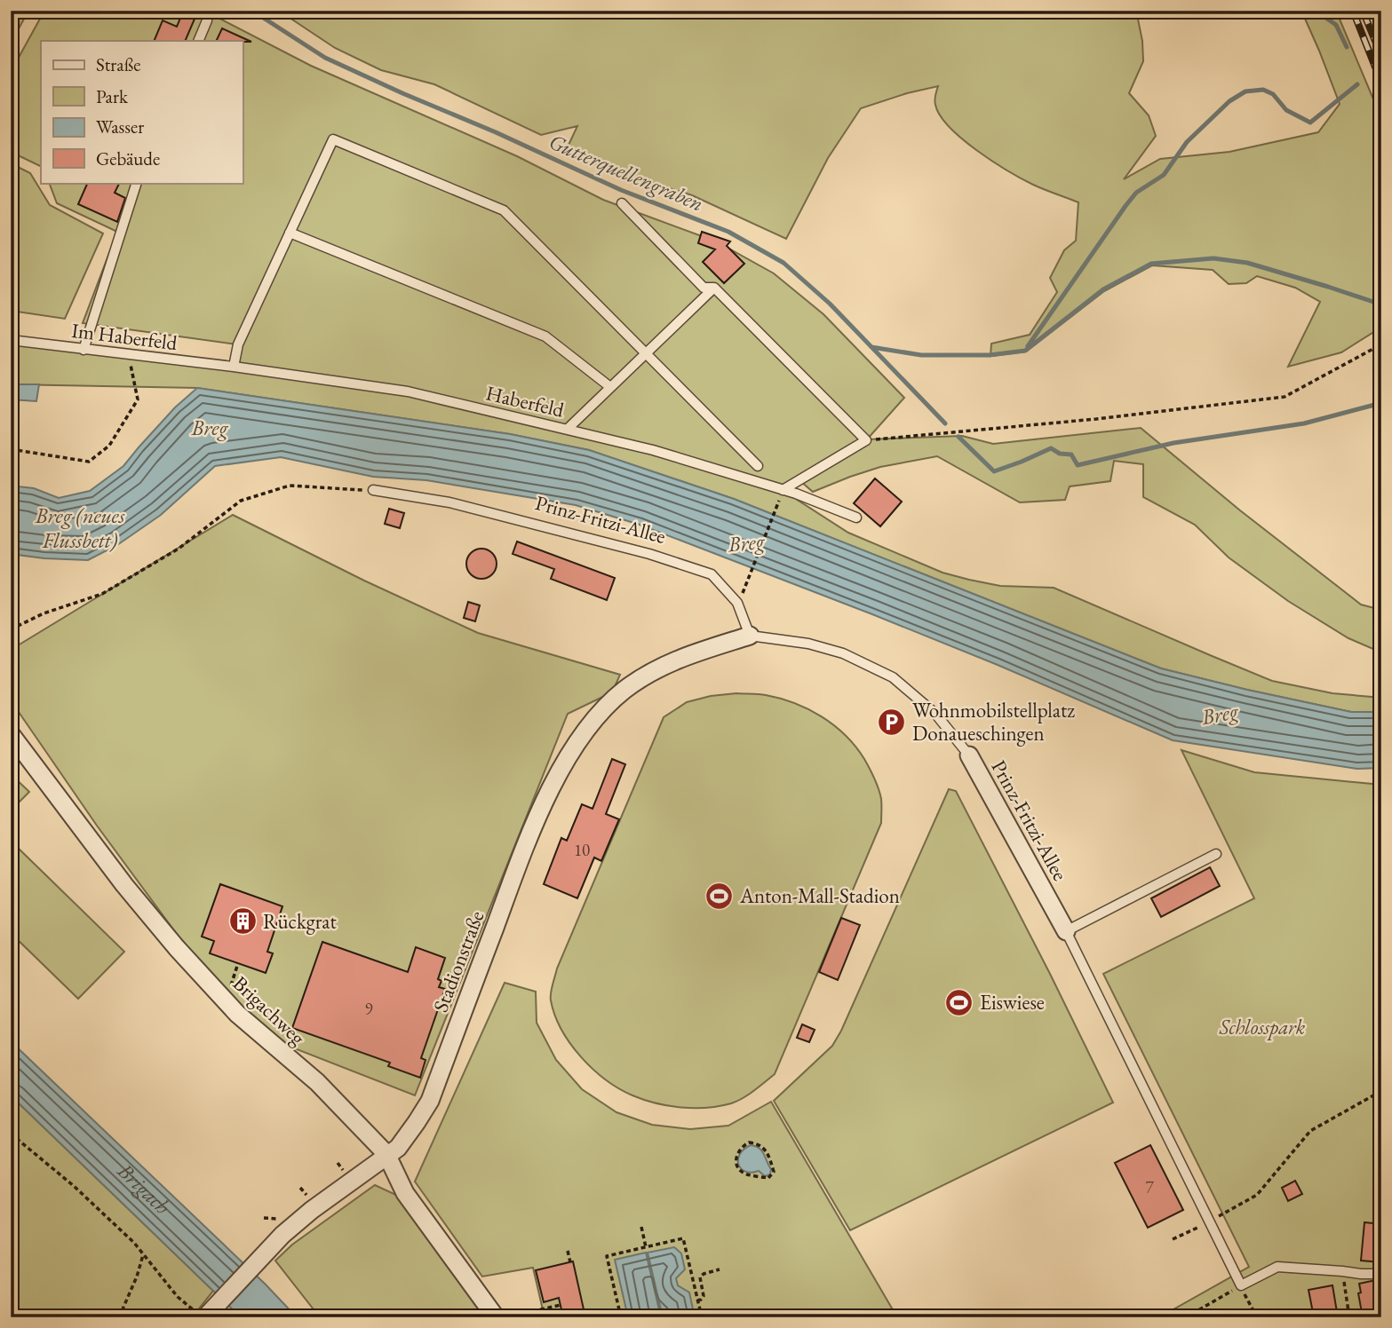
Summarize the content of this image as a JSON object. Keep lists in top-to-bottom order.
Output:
{
  "streets": {
    "street": ["Prinz-Fritzi-Allee", "Stadionstraße", "Brigachweg"],
    "lane": ["Im Haberfeld", "Haberfeld"]
  },
  "crossings": [
    ["Im Haberfeld", "Haberfeld"],
    ["Prinz-Fritzi-Allee", "Stadionstraße"],
    ["Stadionstraße", "Brigachweg"]
  ],
  "water": [
    "Gutterquellengraben",
    "Breg",
    "Breg (neues Flussbett)",
    "Brigach"
  ],
  "parks": ["Schlosspark"],
  "places": {
    "parking": ["Wohnmobilstellplatz Donaueschingen"],
    "sports": ["Anton-Mall-Stadion", "Eiswiese"],
    "building": ["Rückgrat"]
  },
  "house_numbers": ["10", "9", "7"],
  "legend": [
    "Straße",
    "Park",
    "Wasser",
    "Gebäude"
  ]
}
